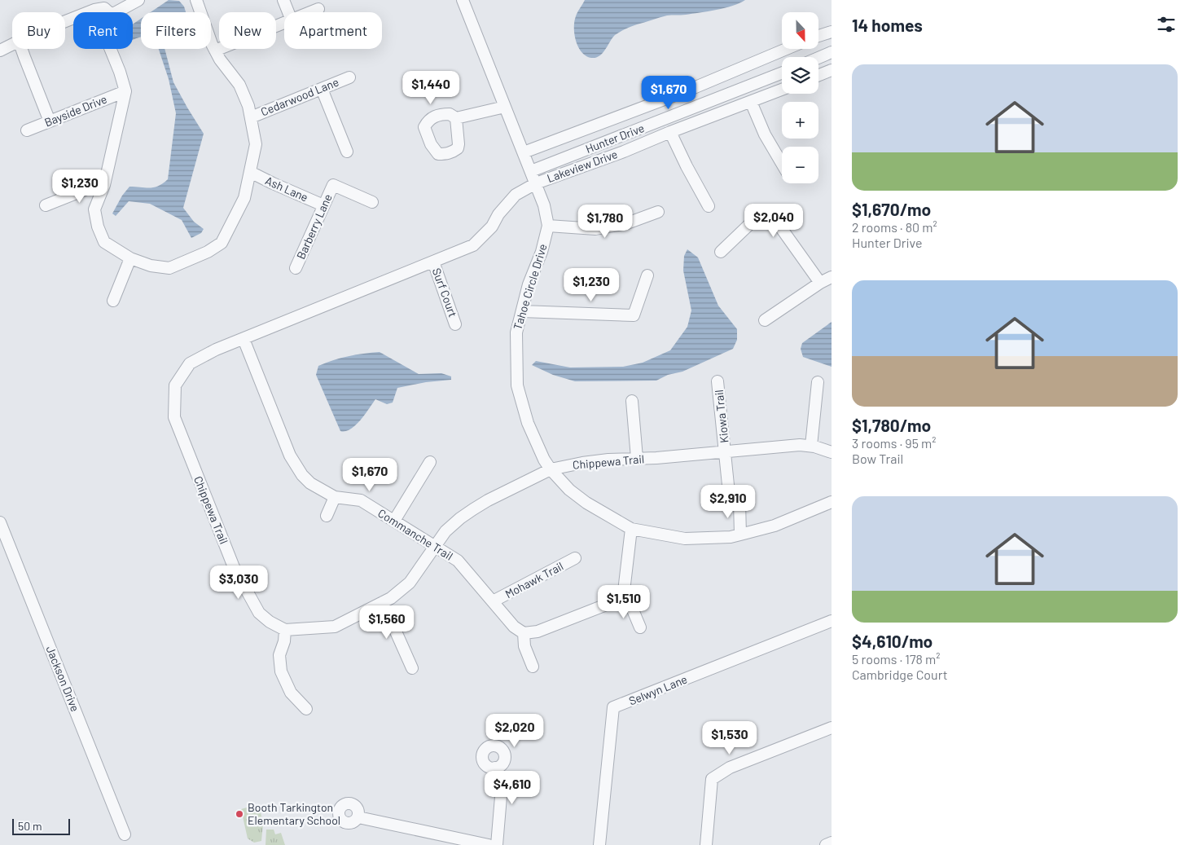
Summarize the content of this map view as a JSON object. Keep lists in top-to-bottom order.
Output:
{
  "streets": {
    "street": [
      "Cedarwood Lane",
      "Bayside Drive",
      "Hunter Drive",
      "Lakeview Drive",
      "Ash Lane",
      "Barberry Lane",
      "Tahoe Circle Drive",
      "Surf Court",
      "Kiowa Trail",
      "Chippewa Trail",
      "Commanche Trail",
      "Mohawk Trail",
      "Jackson Drive",
      "Selwyn Lane"
    ]
  },
  "crossings": [
    ["Hunter Drive", "Lakeview Drive"],
    ["Lakeview Drive", "Tahoe Circle Drive"],
    ["Lakeview Drive", "Chippewa Trail"],
    ["Ash Lane", "Barberry Lane"],
    ["Tahoe Circle Drive", "Chippewa Trail"],
    ["Surf Court", "Chippewa Trail"],
    ["Kiowa Trail", "Chippewa Trail"],
    ["Chippewa Trail", "Commanche Trail"],
    ["Commanche Trail", "Mohawk Trail"]
  ],
  "places": ["Booth Tarkington Elementary School"],
  "scale_bar": "50 m",
  "north": "bottom",
  "page": {
    "heading": "14 homes",
    "map_buttons": ["+", "−"],
    "chip": [
      "Buy",
      "Rent",
      "Filters",
      "New",
      "Apartment"
    ],
    "list": [
      {
        "name": "$1,670/mo",
        "note": "2 rooms · 80 m² · Hunter Drive"
      },
      {
        "name": "$1,780/mo",
        "note": "3 rooms · 95 m² · Bow Trail"
      },
      {
        "name": "$4,610/mo",
        "note": "5 rooms · 178 m² · Cambridge Court"
      }
    ],
    "price": [
      "$1,440",
      "$1,670",
      "$1,230",
      "$2,040",
      "$1,780",
      "$1,230",
      "$1,670",
      "$2,910",
      "$3,030",
      "$1,510",
      "$1,560",
      "$2,020",
      "$1,530",
      "$4,610"
    ],
    "scale": "50 m"
  }
}
